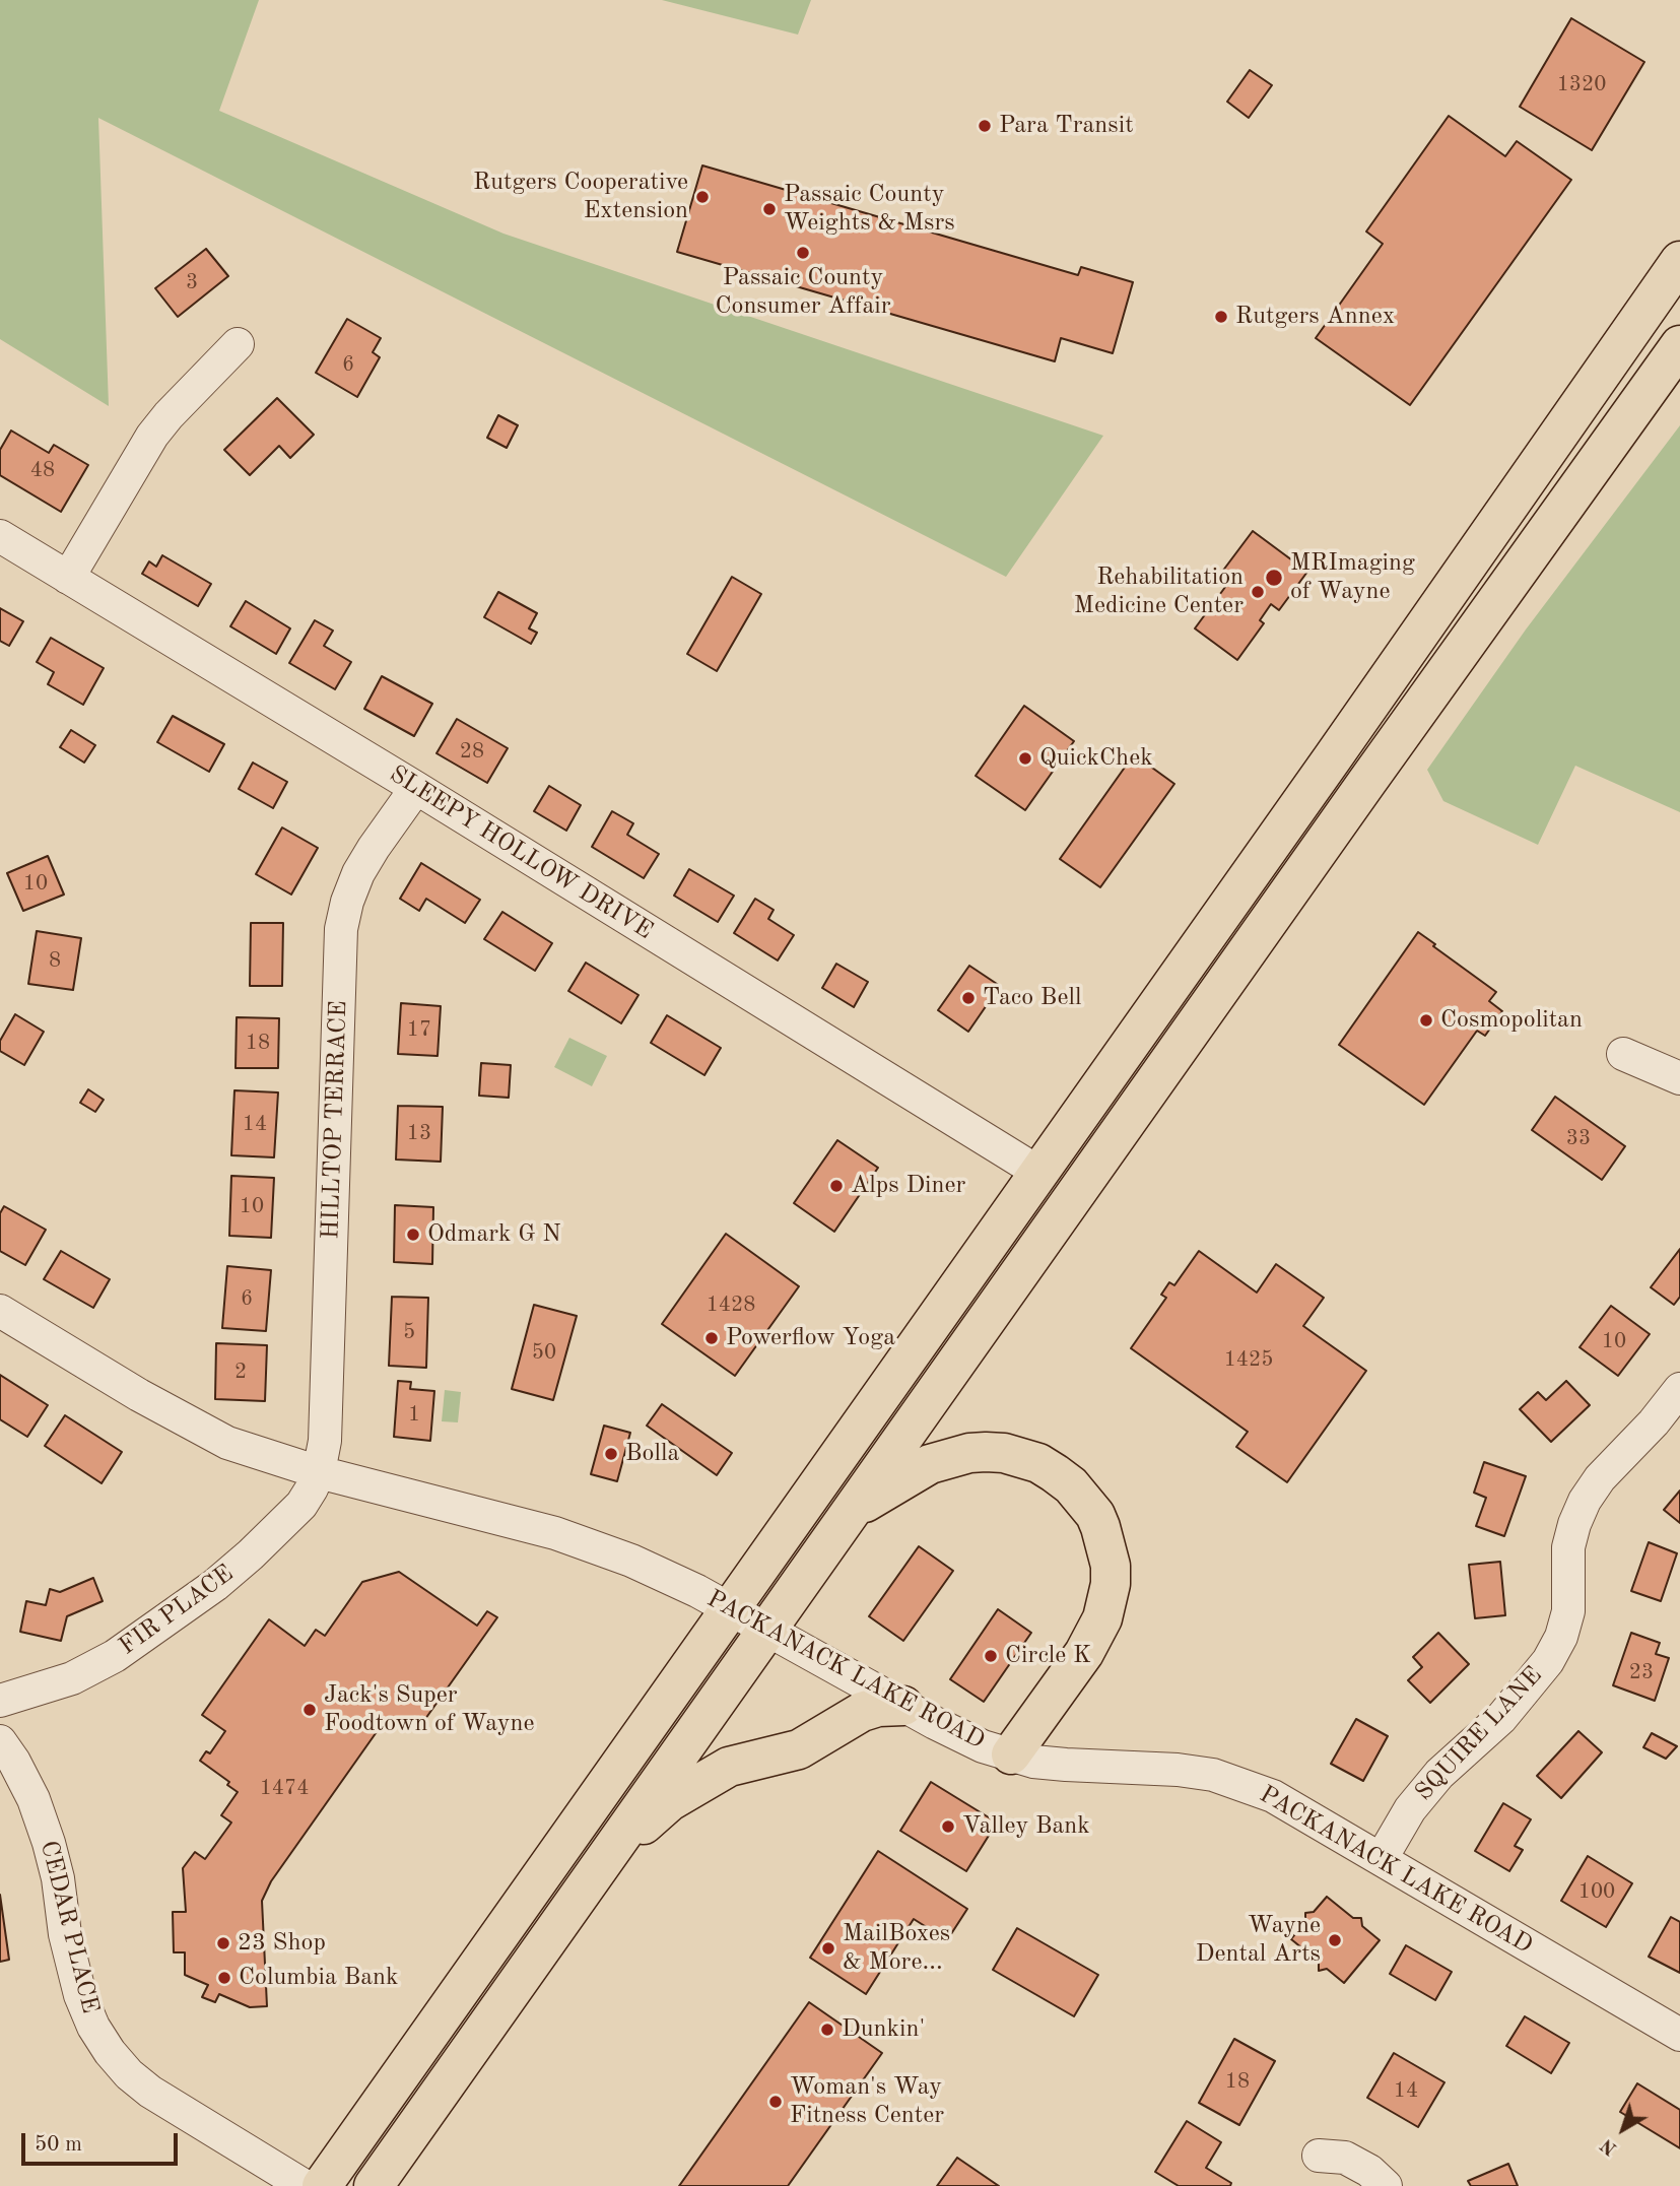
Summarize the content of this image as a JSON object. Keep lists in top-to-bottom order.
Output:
{
  "streets": {
    "street": [
      "SLEEPY HOLLOW DRIVE",
      "HILLTOP TERRACE",
      "FIR PLACE",
      "PACKANACK LAKE ROAD",
      "SQUIRE LANE",
      "CEDAR PLACE"
    ]
  },
  "crossings": [
    ["SLEEPY HOLLOW DRIVE", "HILLTOP TERRACE"],
    ["HILLTOP TERRACE", "FIR PLACE"],
    ["HILLTOP TERRACE", "PACKANACK LAKE ROAD"],
    ["FIR PLACE", "PACKANACK LAKE ROAD"],
    ["PACKANACK LAKE ROAD", "SQUIRE LANE"]
  ],
  "places": [
    "Para Transit",
    "Rutgers Cooperative Extension",
    "Passaic County Weights & Msrs",
    "Passaic County Consumer Affair",
    "Rutgers Annex",
    "MRImaging of Wayne",
    "Rehabilitation Medicine Center",
    "QuickChek",
    "Taco Bell",
    "Cosmopolitan",
    "Alps Diner",
    "Odmark G N",
    "Powerflow Yoga",
    "Bolla",
    "Circle K",
    "Jack's Super Foodtown of Wayne",
    "Valley Bank",
    "Wayne Dental Arts",
    "23 Shop",
    "MailBoxes & More...",
    "Columbia Bank",
    "Dunkin'",
    "Woman's Way Fitness Center"
  ],
  "house_numbers": [
    "1320",
    "3",
    "6",
    "48",
    "28",
    "10",
    "8",
    "17",
    "18",
    "14",
    "13",
    "33",
    "10",
    "6",
    "1428",
    "5",
    "10",
    "50",
    "1425",
    "2",
    "1",
    "23",
    "1474",
    "100",
    "18",
    "14"
  ],
  "scale_bar": "50 m",
  "north": "bottom left"
}
